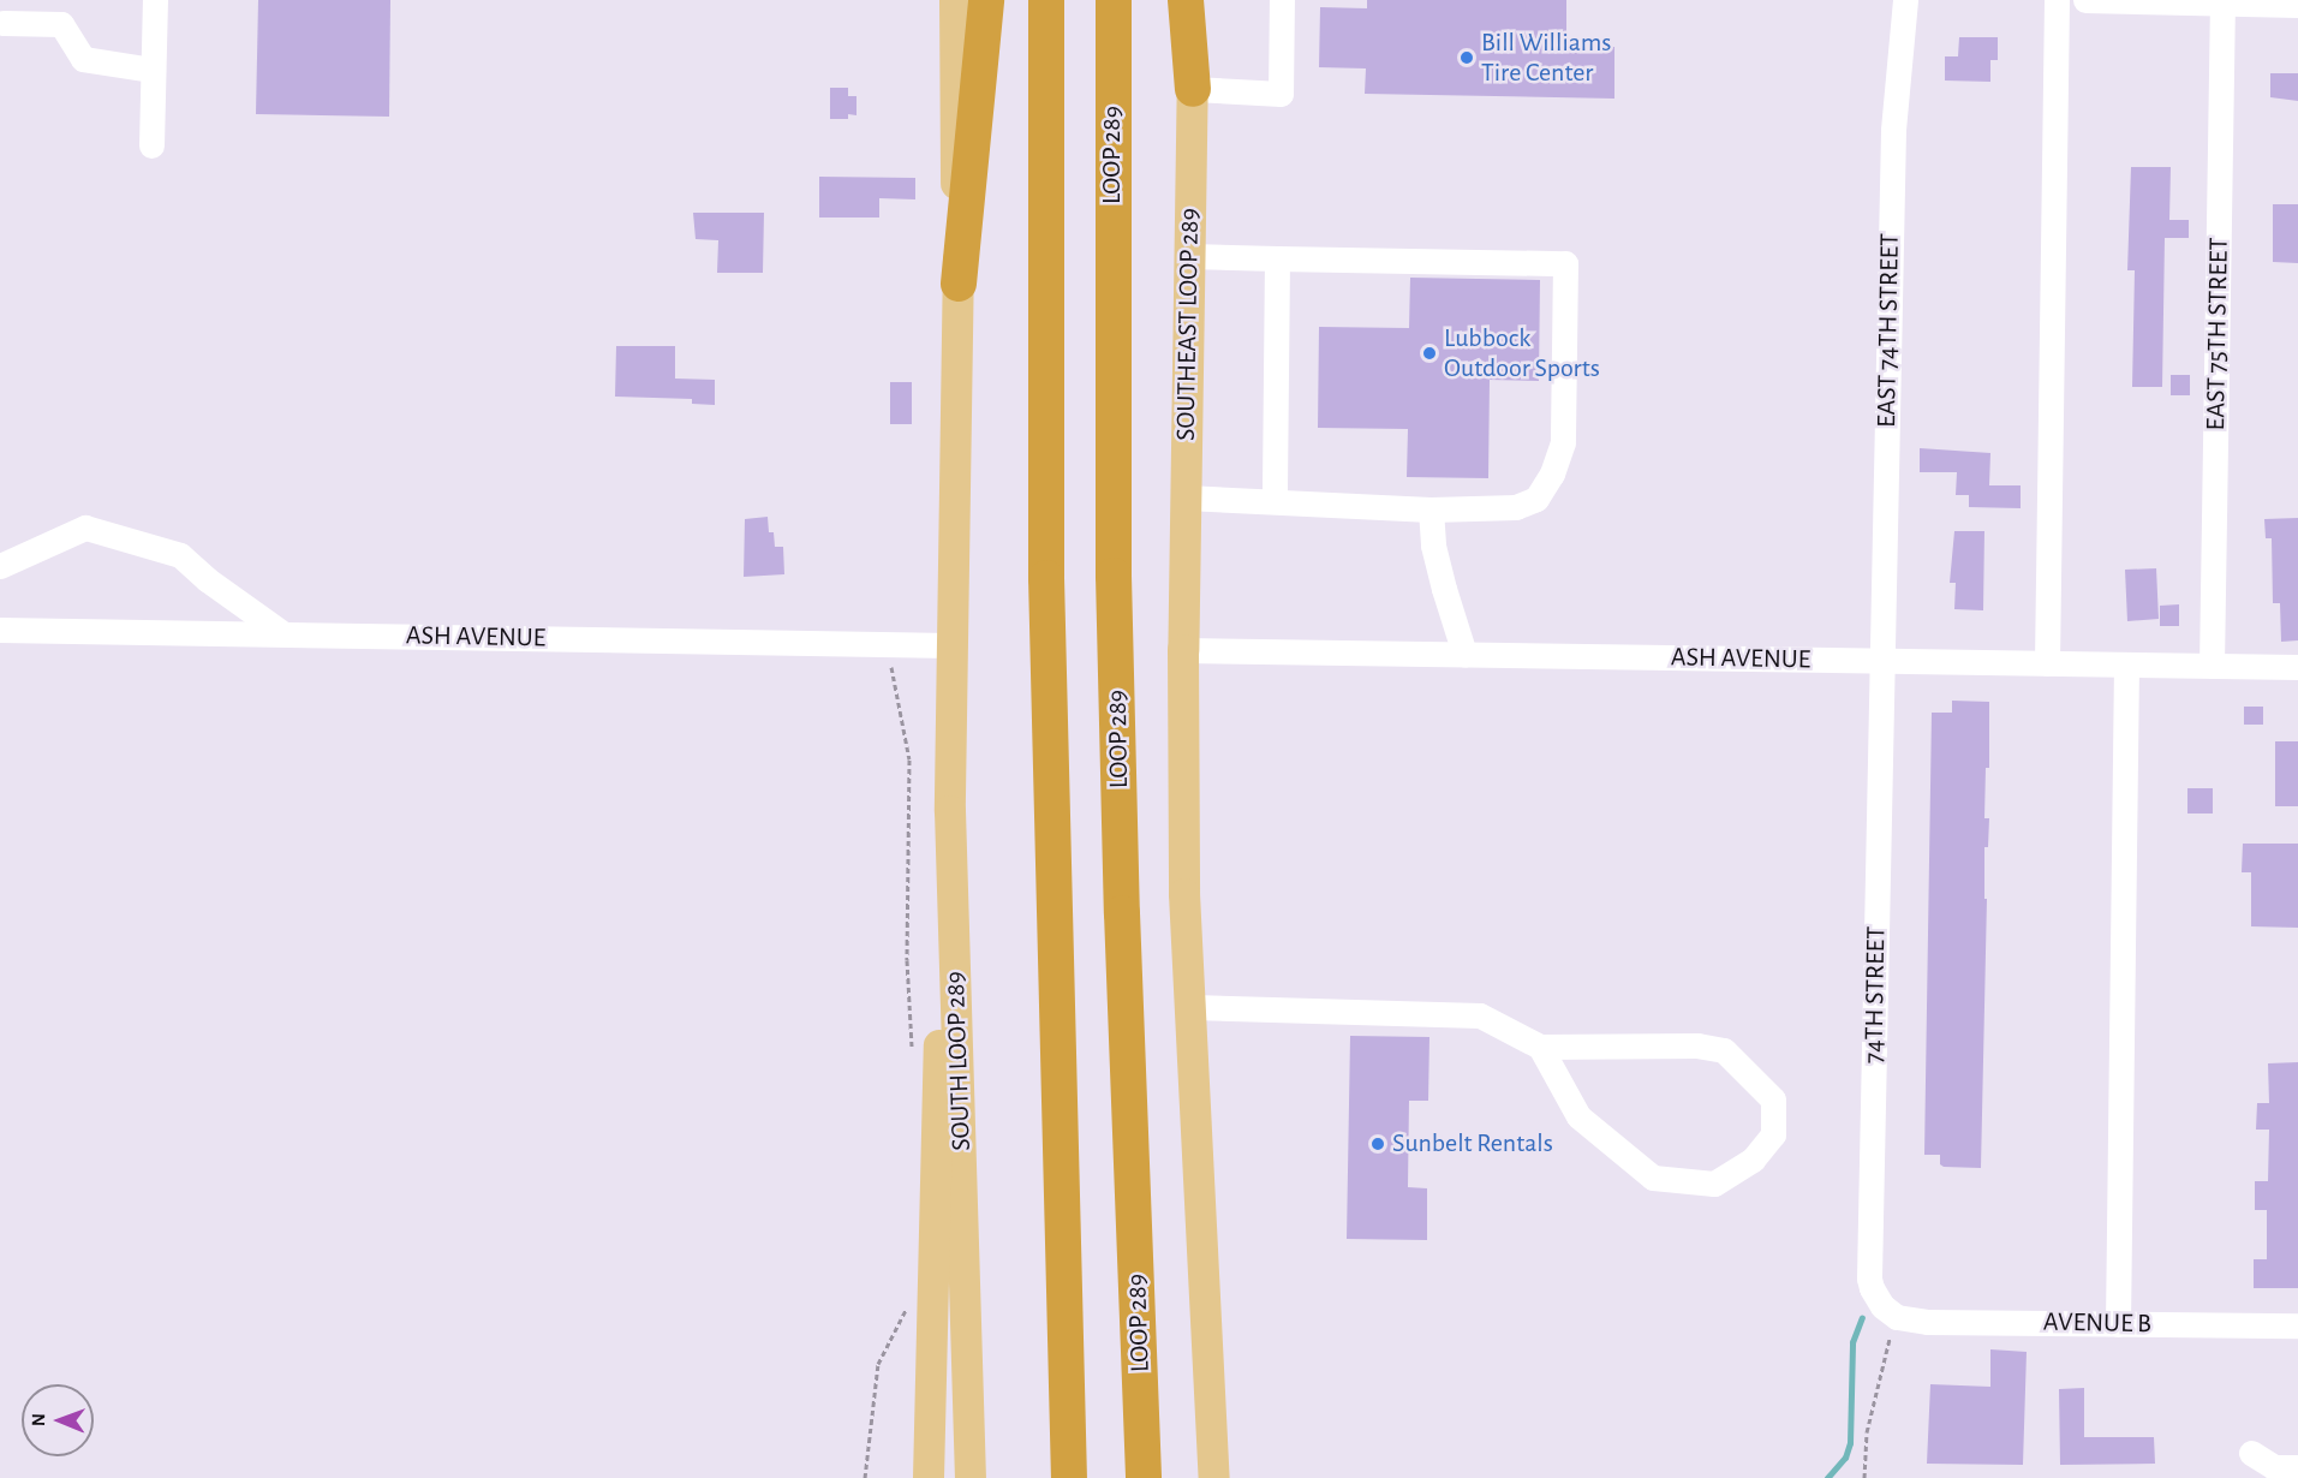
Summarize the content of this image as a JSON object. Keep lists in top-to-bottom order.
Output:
{
  "streets": {
    "highway": ["LOOP 289"],
    "main road": ["SOUTHEAST LOOP 289", "SOUTH LOOP 289"],
    "street": [
      "EAST 74TH STREET",
      "EAST 75TH STREET",
      "ASH AVENUE",
      "74TH STREET",
      "AVENUE B"
    ]
  },
  "crossings": [
    ["SOUTHEAST LOOP 289", "ASH AVENUE"],
    ["EAST 74TH STREET", "ASH AVENUE"],
    ["EAST 74TH STREET", "74TH STREET"],
    ["EAST 75TH STREET", "ASH AVENUE"],
    ["ASH AVENUE", "74TH STREET"],
    ["ASH AVENUE", "SOUTH LOOP 289"],
    ["74TH STREET", "AVENUE B"]
  ],
  "places": ["Bill Williams Tire Center", "Lubbock Outdoor Sports", "Sunbelt Rentals"],
  "north": "left"
}
